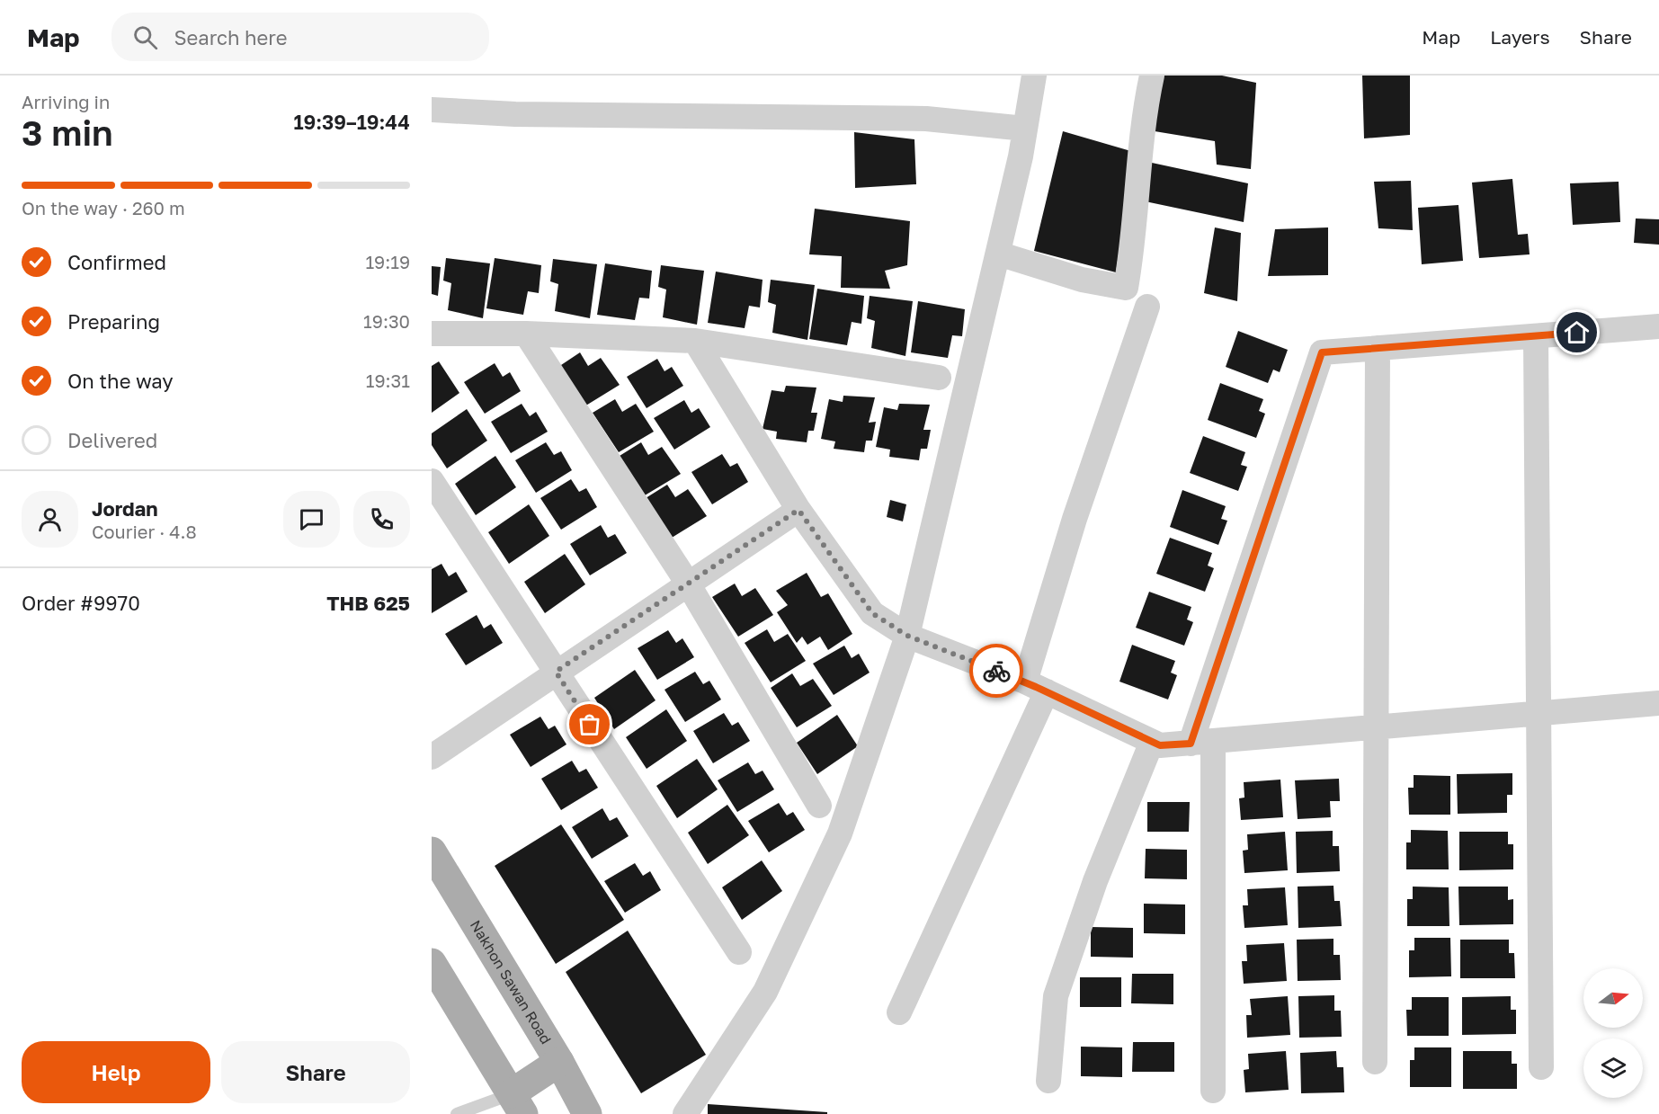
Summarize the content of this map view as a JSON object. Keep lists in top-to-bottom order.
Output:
{
  "streets": {
    "main road": ["Nakhon Sawan Road"]
  },
  "north": "right",
  "page": {
    "header": "Map",
    "search": "Search here",
    "nav": ["Map", "Layers", "Share"],
    "heading": ["3 min", "Arriving in", "19:39–19:44"],
    "panel": [
      "Jordan",
      "Courier · 4.8",
      "Order #9970",
      "THB 625"
    ],
    "bar": "On the way · 260 m",
    "list": [
      ["Confirmed", "19:19"],
      ["Preparing", "19:30"],
      ["On the way", "19:31"],
      "Delivered"
    ],
    "buttons": ["Help", "Share"]
  }
}
